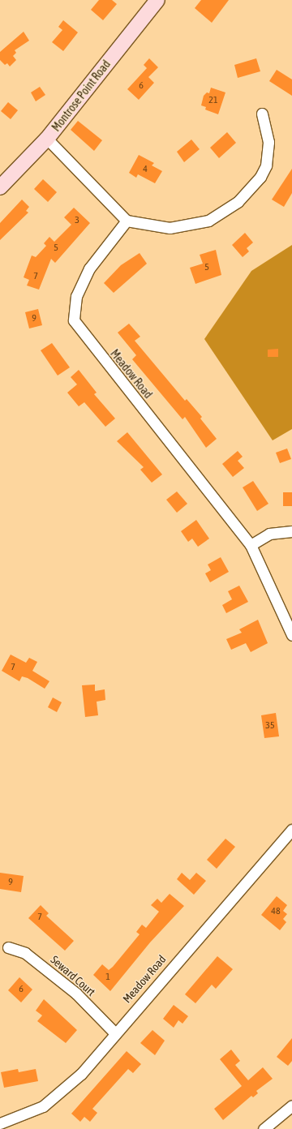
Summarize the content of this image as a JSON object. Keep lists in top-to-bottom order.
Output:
{
  "streets": {
    "street": ["Montrose Point Road", "Meadow Road", "Seward Court"]
  },
  "crossings": [
    ["Meadow Road", "Seward Court"]
  ],
  "house_numbers": [
    "6",
    "21",
    "4",
    "3",
    "5",
    "5",
    "7",
    "9",
    "7",
    "35",
    "9",
    "48",
    "7",
    "1",
    "6"
  ]
}
